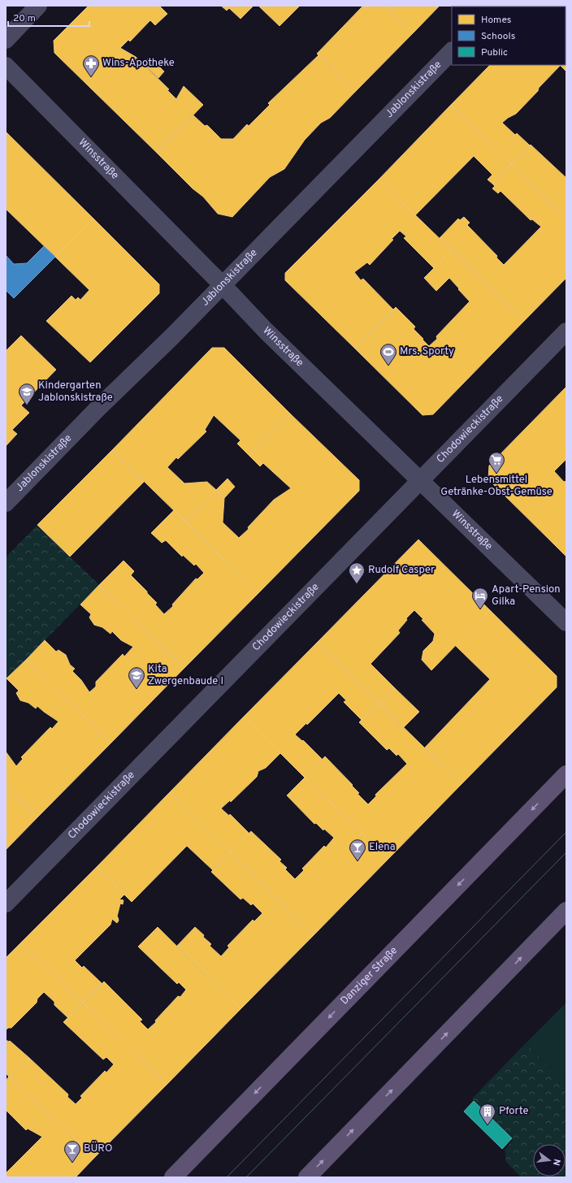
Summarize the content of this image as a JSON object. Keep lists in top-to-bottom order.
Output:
{
  "streets": {
    "main road": ["Danziger Straße"],
    "street": ["Jablonskistraße", "Winsstraße", "Chodowieckistraße"]
  },
  "crossings": [
    ["Jablonskistraße", "Winsstraße"],
    ["Winsstraße", "Chodowieckistraße"]
  ],
  "places": {
    "pharmacy": ["Wins-Apotheke"],
    "sports": ["Mrs. Sporty"],
    "school or university": ["Kindergarten Jablonskistraße", "Kita Zwergenbaude I"],
    "supermarket": ["Lebensmittel Getränke-Obst-Gemüse"],
    "place": ["Rudolf Casper"],
    "hotel": ["Apart-Pension Gilka"],
    "bar": ["Elena", "BÜRO"],
    "building": ["Pforte"]
  },
  "legend": ["Homes", "Schools", "Public"],
  "scale_bar": "20 m",
  "north": "right"
}
